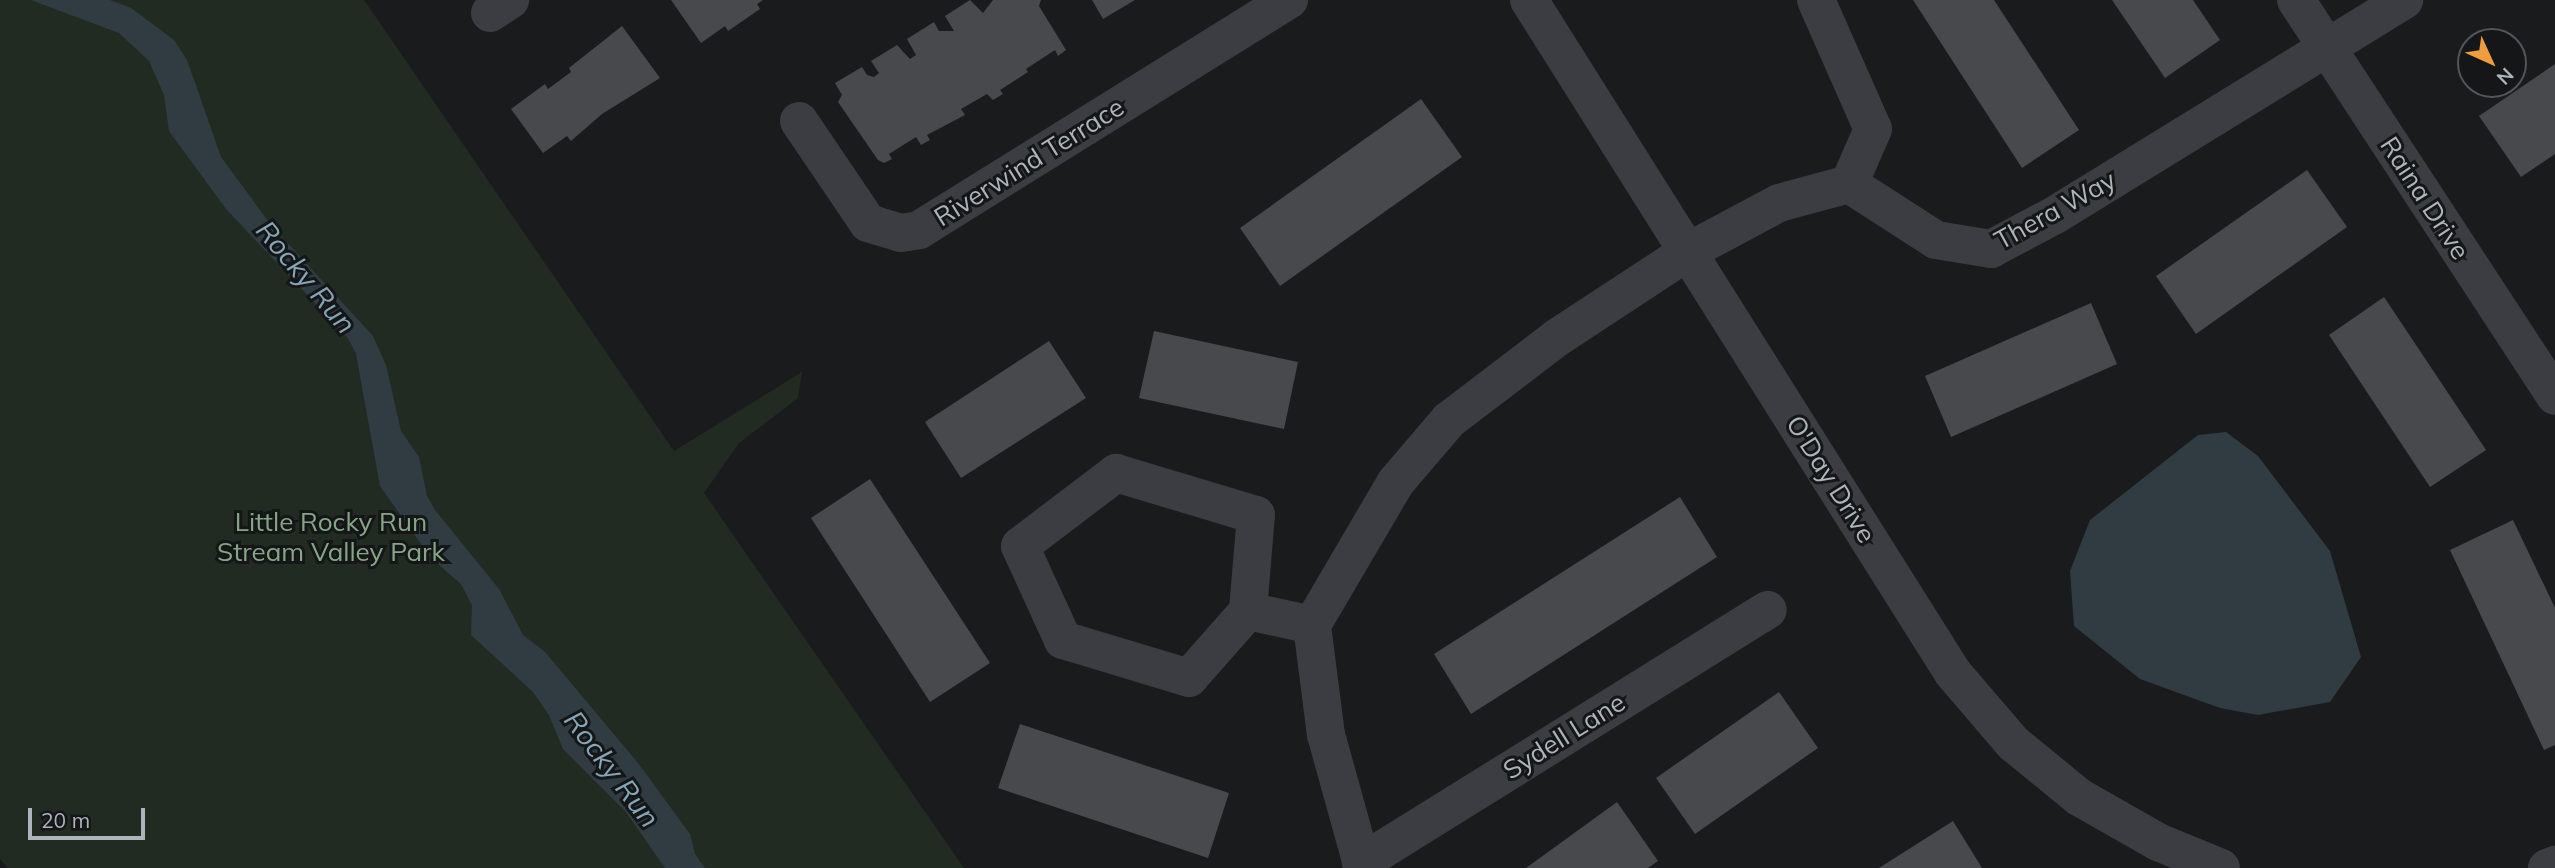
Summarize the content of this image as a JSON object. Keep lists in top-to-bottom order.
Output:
{
  "streets": {
    "street": [
      "Riverwind Terrace",
      "Raina Drive",
      "Thera Way",
      "O'Day Drive",
      "Sydell Lane"
    ]
  },
  "crossings": [
    ["Raina Drive", "Thera Way"]
  ],
  "water": ["Rocky Run"],
  "parks": ["Little Rocky Run Stream Valley Park"],
  "scale_bar": "20 m",
  "north": "bottom right"
}
